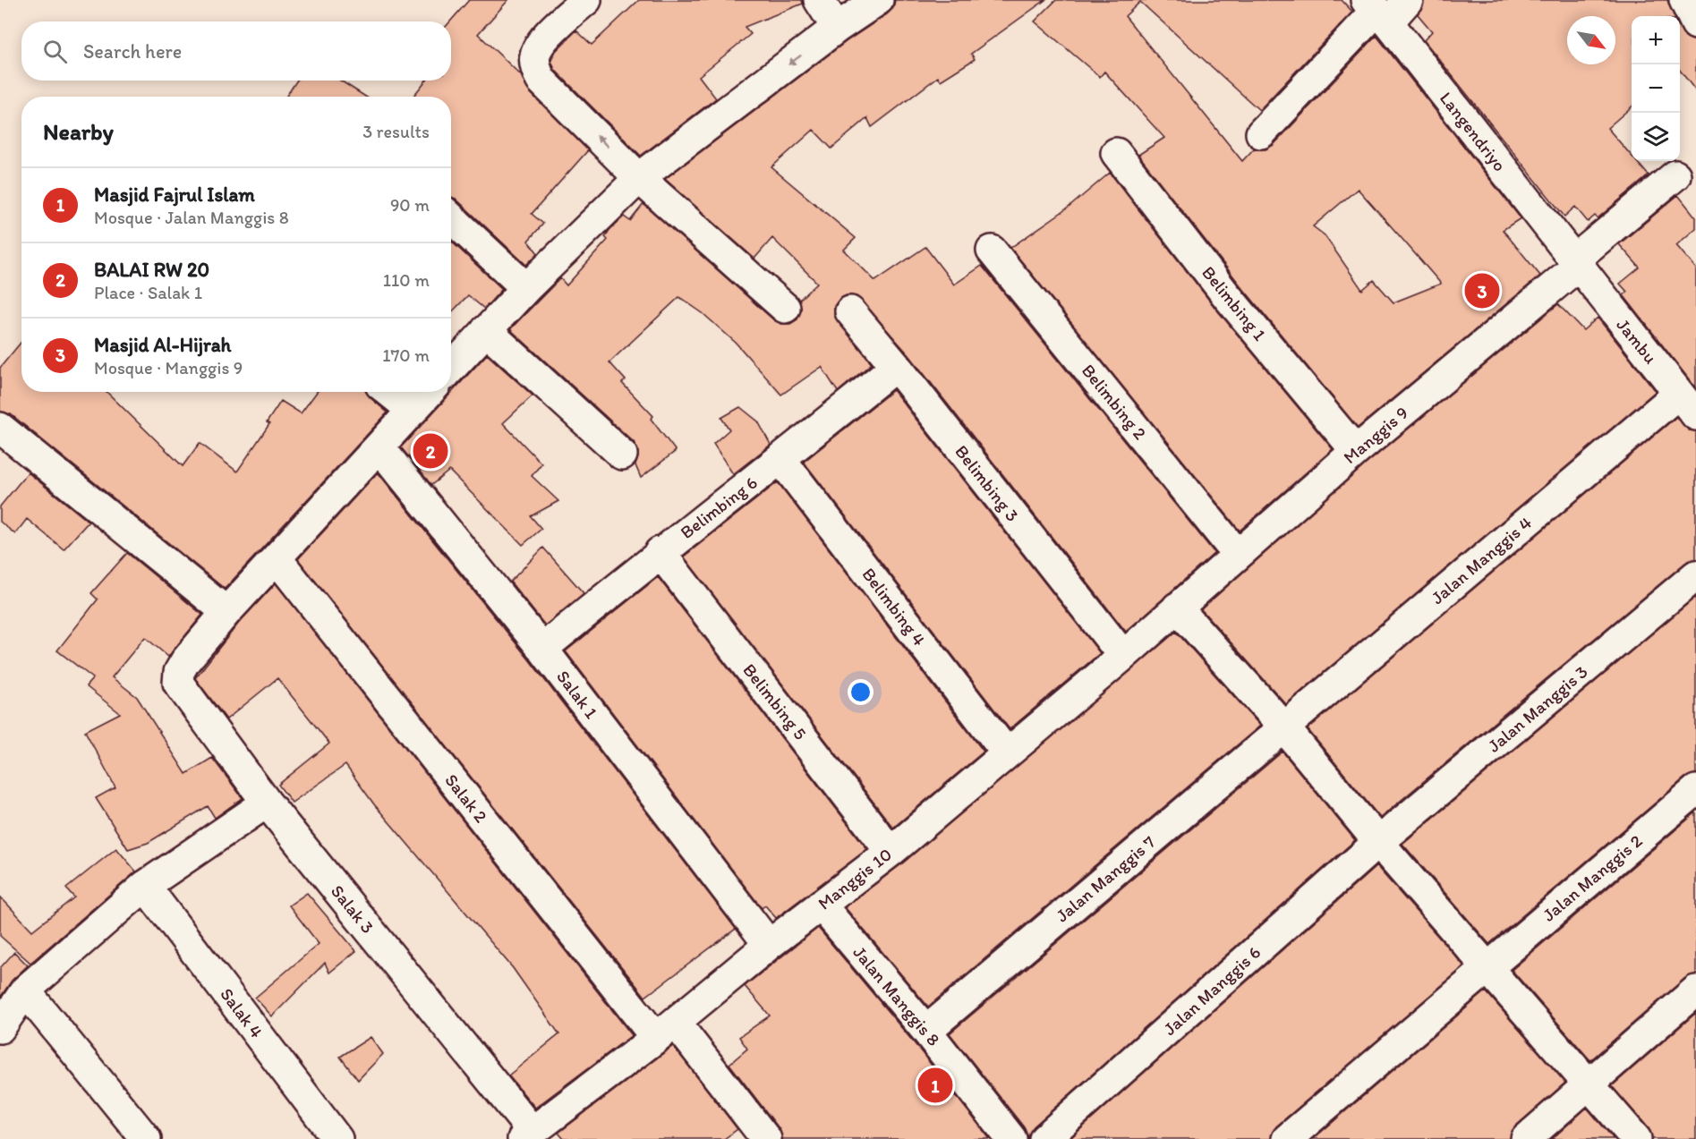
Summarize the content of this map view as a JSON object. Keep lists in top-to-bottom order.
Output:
{
  "streets": {
    "street": [
      "Langendriyo",
      "Belimbing 1",
      "Jambu",
      "Belimbing 2",
      "Manggis 9",
      "Belimbing 3",
      "Belimbing 6",
      "Jalan Manggis 4",
      "Belimbing 4",
      "Salak 1",
      "Belimbing 5",
      "Jalan Manggis 3",
      "Salak 2",
      "Jalan Manggis 2",
      "Manggis 10",
      "Jalan Manggis 7",
      "Salak 3",
      "Jalan Manggis 6",
      "Jalan Manggis 8",
      "Salak 4"
    ]
  },
  "crossings": [
    ["Langendriyo", "Jambu"],
    ["Langendriyo", "Manggis 9"],
    ["Belimbing 1", "Manggis 9"],
    ["Jambu", "Manggis 9"],
    ["Jambu", "Jalan Manggis 4"],
    ["Belimbing 2", "Manggis 9"],
    ["Manggis 9", "Manggis 10"],
    ["Belimbing 3", "Belimbing 6"],
    ["Belimbing 3", "Manggis 10"],
    ["Belimbing 6", "Belimbing 4"],
    ["Belimbing 6", "Salak 1"],
    ["Belimbing 6", "Belimbing 5"],
    ["Jalan Manggis 4", "Jalan Manggis 7"],
    ["Belimbing 4", "Manggis 10"],
    ["Salak 1", "Manggis 10"],
    ["Belimbing 5", "Manggis 10"],
    ["Jalan Manggis 3", "Jalan Manggis 6"],
    ["Salak 2", "Manggis 10"],
    ["Manggis 10", "Salak 3"],
    ["Manggis 10", "Jalan Manggis 8"],
    ["Jalan Manggis 7", "Jalan Manggis 8"]
  ],
  "north": "bottom right",
  "page": {
    "map_buttons": ["+", "−"],
    "search": "Search here",
    "heading": ["Nearby", "3 results"],
    "list": [
      {
        "mark": "1",
        "name": "Masjid Fajrul Islam",
        "note": "Mosque · Jalan Manggis 8",
        "value": "90 m"
      },
      {
        "mark": "2",
        "name": "BALAI RW 20",
        "note": "Place · Salak 1",
        "value": "110 m"
      },
      {
        "mark": "3",
        "name": "Masjid Al-Hijrah",
        "note": "Mosque · Manggis 9",
        "value": "170 m"
      }
    ],
    "pins": ["3", "2", "1"]
  }
}
